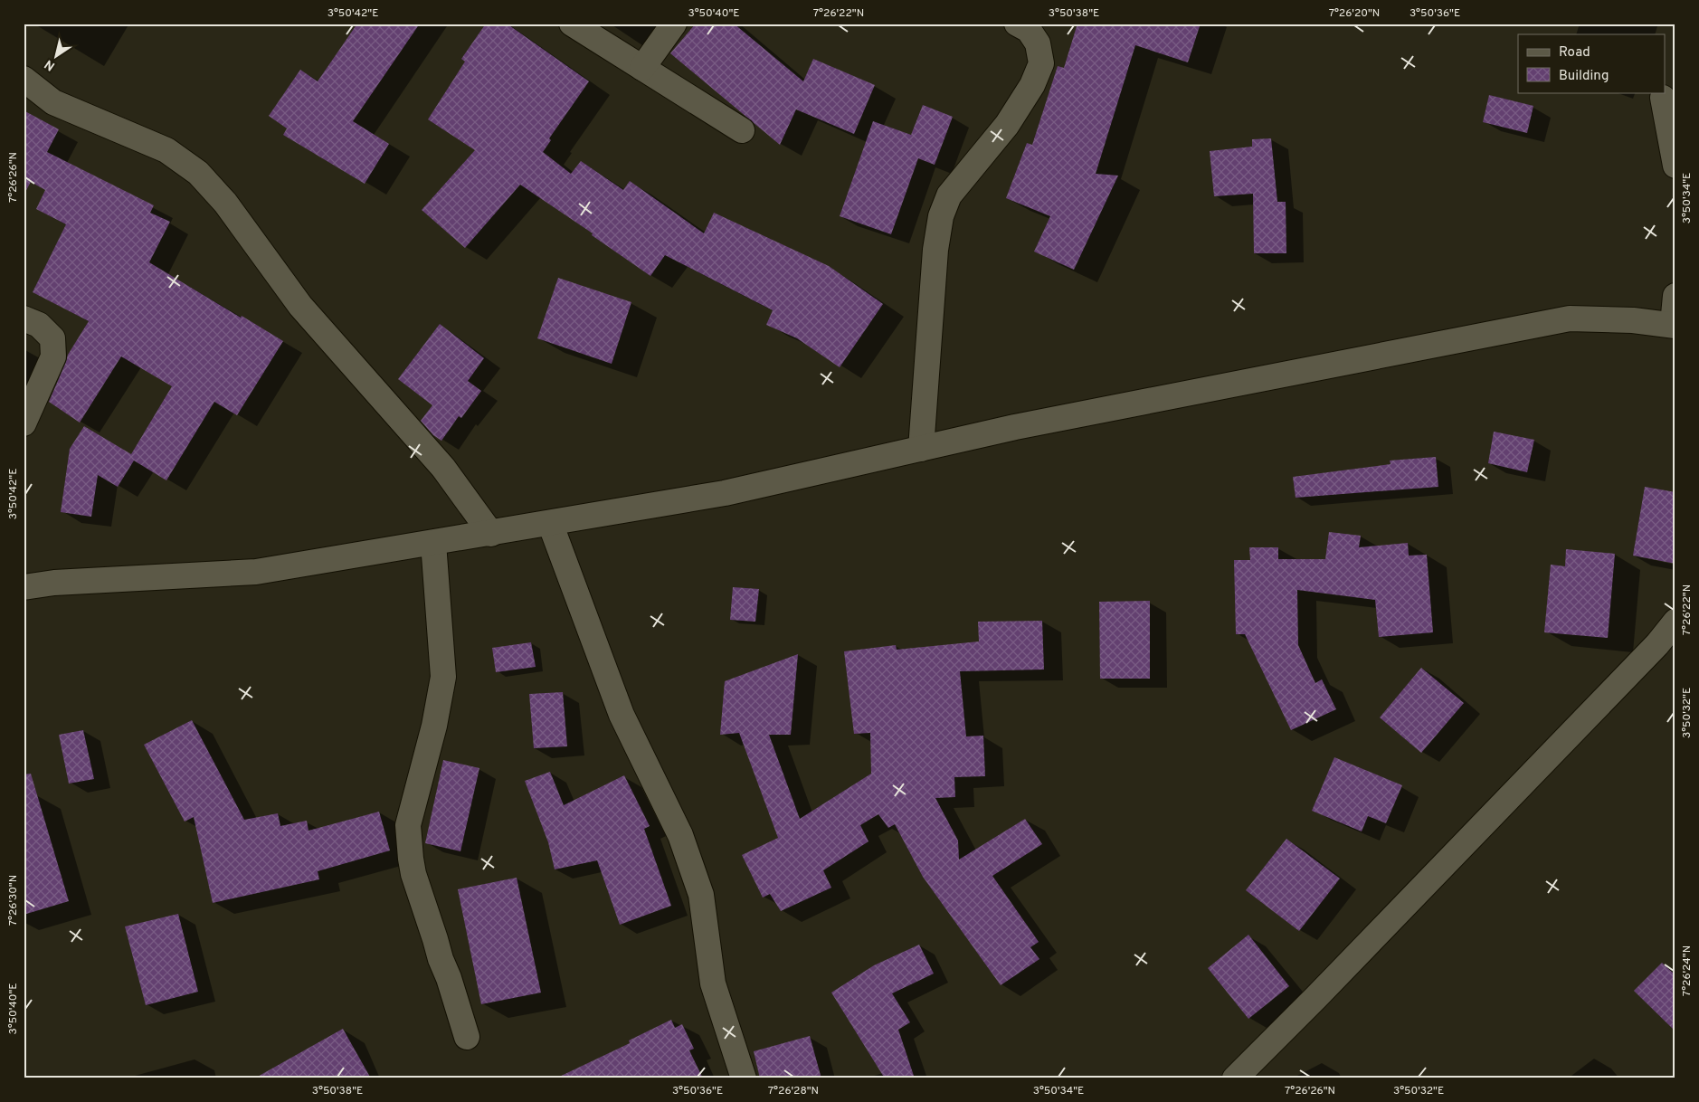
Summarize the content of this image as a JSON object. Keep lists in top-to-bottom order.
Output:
{
  "legend": ["Road", "Building"],
  "north": "bottom left",
  "coordinates": [
    "3°50'42\"E",
    "3°50'40\"E",
    "7°26'22\"N",
    "3°50'38\"E",
    "7°26'20\"N",
    "3°50'36\"E",
    "7°26'26\"N",
    "3°50'34\"E",
    "3°50'32\"E",
    "7°26'30\"N",
    "7°26'24\"N",
    "7°26'28\"N"
  ]
}
